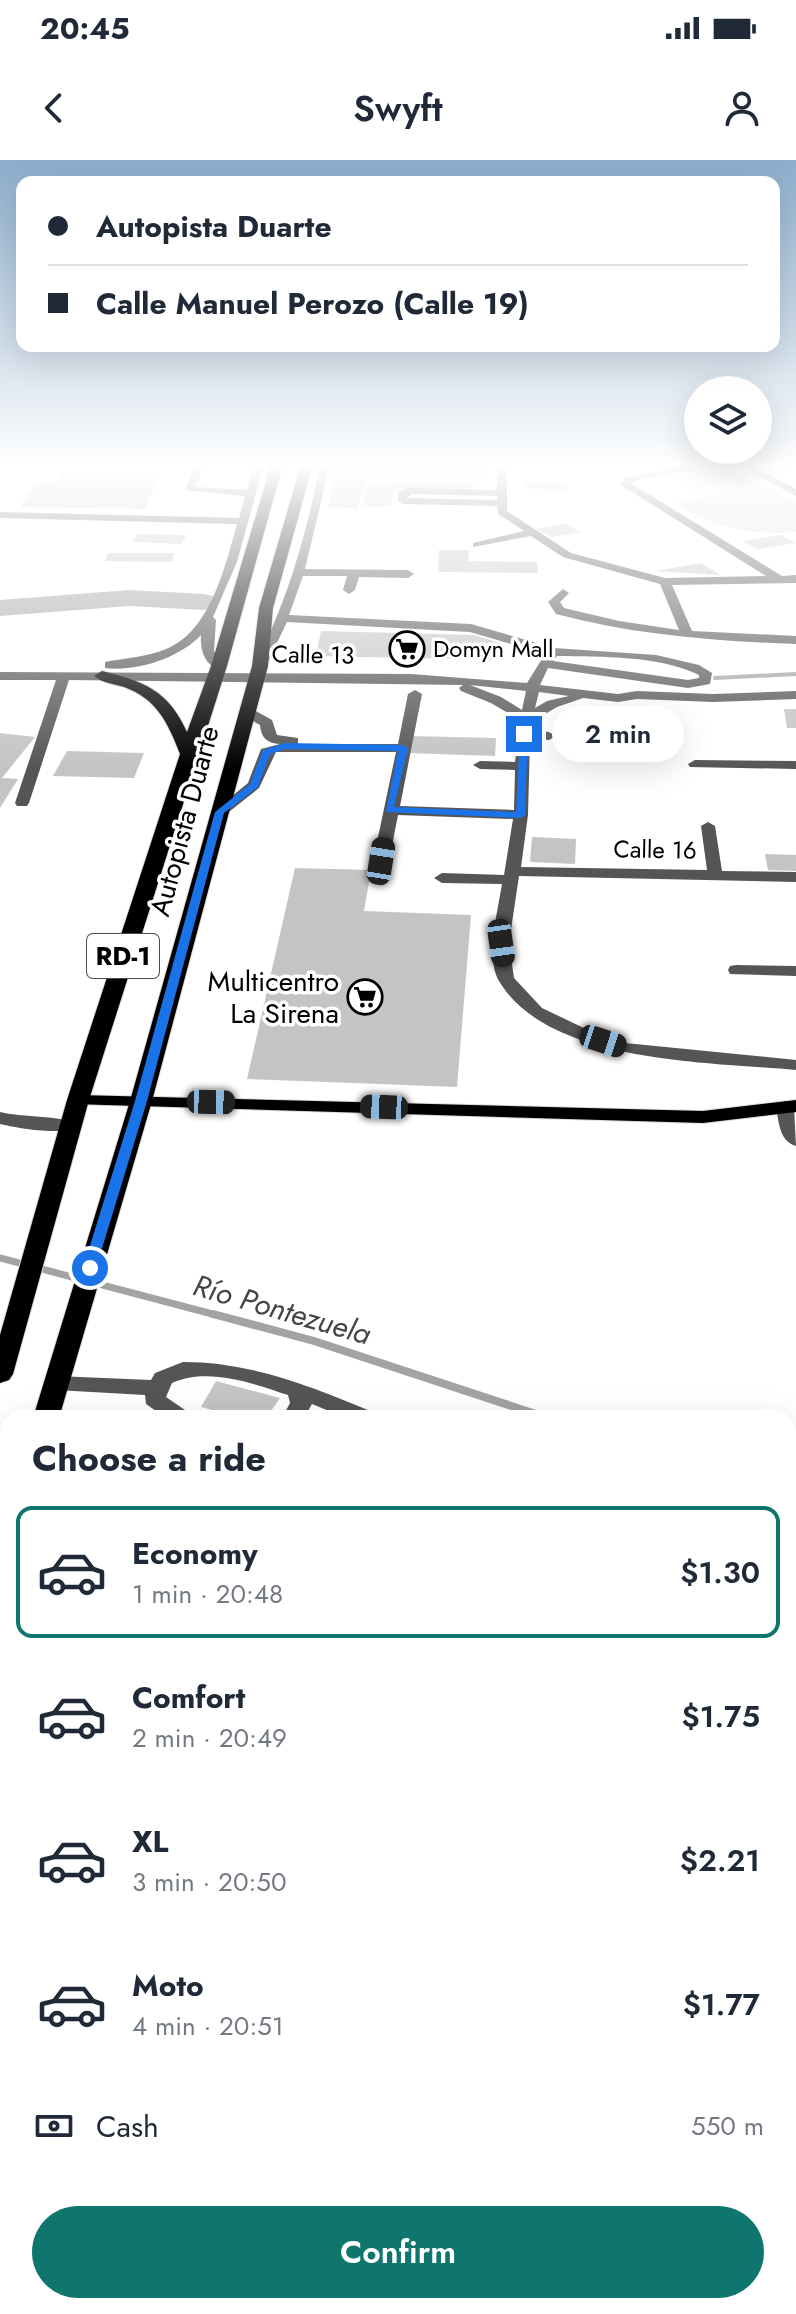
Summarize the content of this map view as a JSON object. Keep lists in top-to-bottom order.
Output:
{
  "streets": {
    "highway": ["Autopista Duarte", "RD-1"],
    "street": ["Calle 13", "Calle 16"]
  },
  "crossings": [
    ["Calle 13", "Autopista Duarte"]
  ],
  "water": ["Río Pontezuela"],
  "places": {
    "supermarket": ["Domyn Mall", "Multicentro La Sirena"]
  },
  "page": {
    "status": "20:45",
    "header": "Swyft",
    "banner": ["Autopista Duarte", "Calle Manuel Perozo (Calle 19)"],
    "bubble": "2 min",
    "heading": "Choose a ride",
    "list": [
      {
        "name": "Economy",
        "note": "1 min · 20:48",
        "value": "$1.30"
      },
      {
        "name": "Comfort",
        "note": "2 min · 20:49",
        "value": "$1.75"
      },
      {
        "name": "XL",
        "note": "3 min · 20:50",
        "value": "$2.21"
      },
      {
        "name": "Moto",
        "note": "4 min · 20:51",
        "value": "$1.77"
      }
    ],
    "pay": ["Cash", "550 m"],
    "buttons": "Confirm"
  }
}
